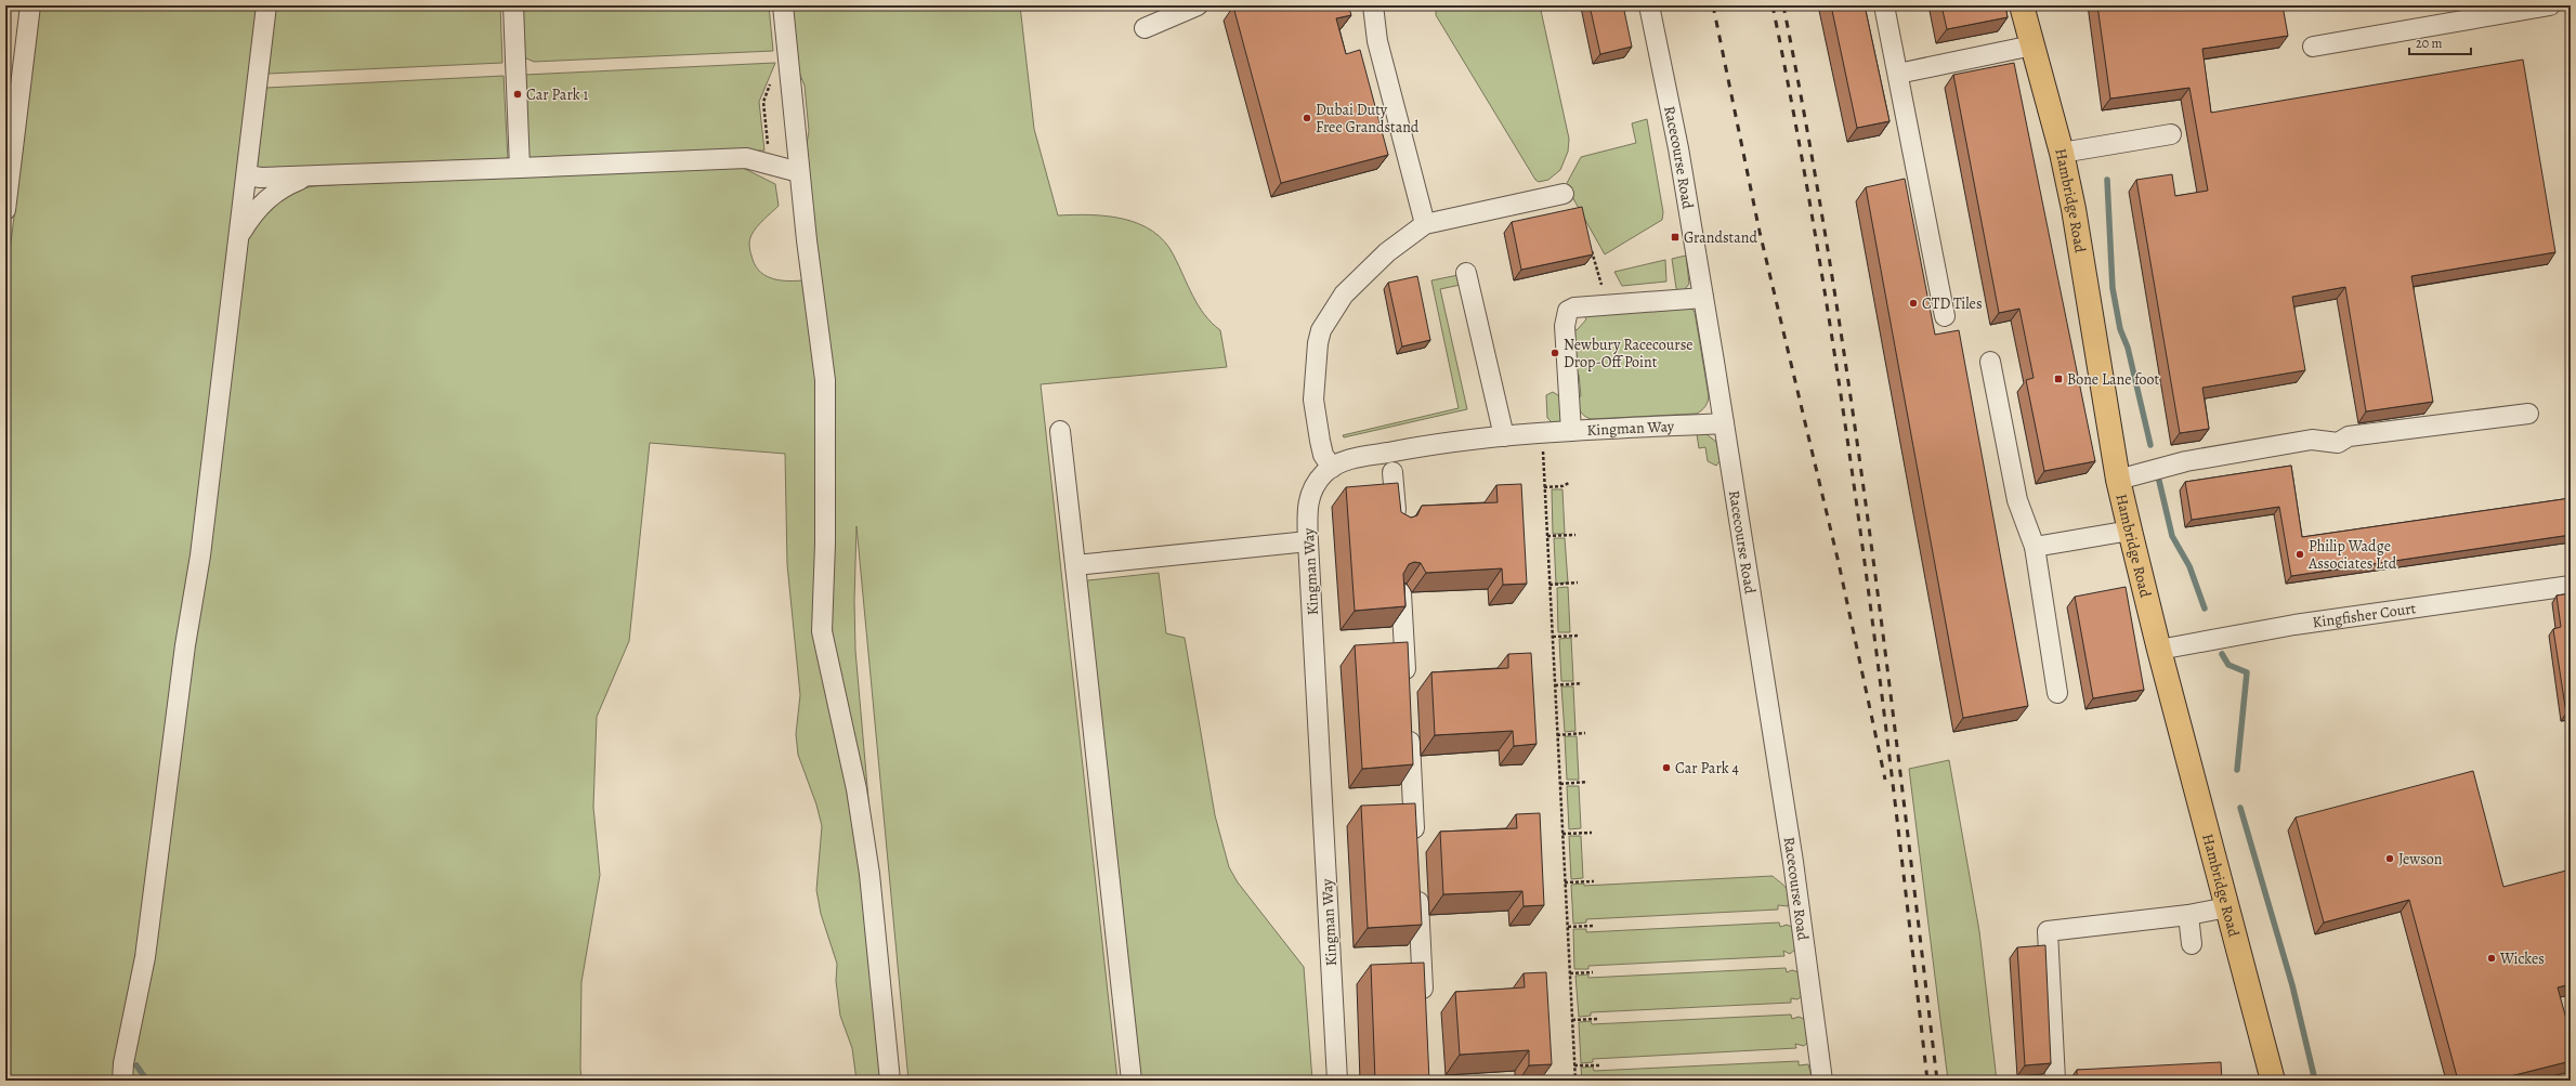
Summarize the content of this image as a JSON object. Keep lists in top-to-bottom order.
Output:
{
  "streets": {
    "main road": ["Hambridge Road"],
    "street": ["Racecourse Road", "Kingman Way", "Kingfisher Court"]
  },
  "crossings": [
    ["Racecourse Road", "Kingman Way"],
    ["Hambridge Road", "Kingfisher Court"]
  ],
  "places": {
    "other": [
      "Car Park 1",
      "Dubai Duty Free Grandstand",
      "CTD Tiles",
      "Newbury Racecourse Drop-Off Point",
      "Philip Wadge Associates Ltd",
      "Car Park 4",
      "Jewson",
      "Wickes"
    ],
    "transit": ["Grandstand", "Bone Lane foot"]
  },
  "scale_bar": "20 m"
}
